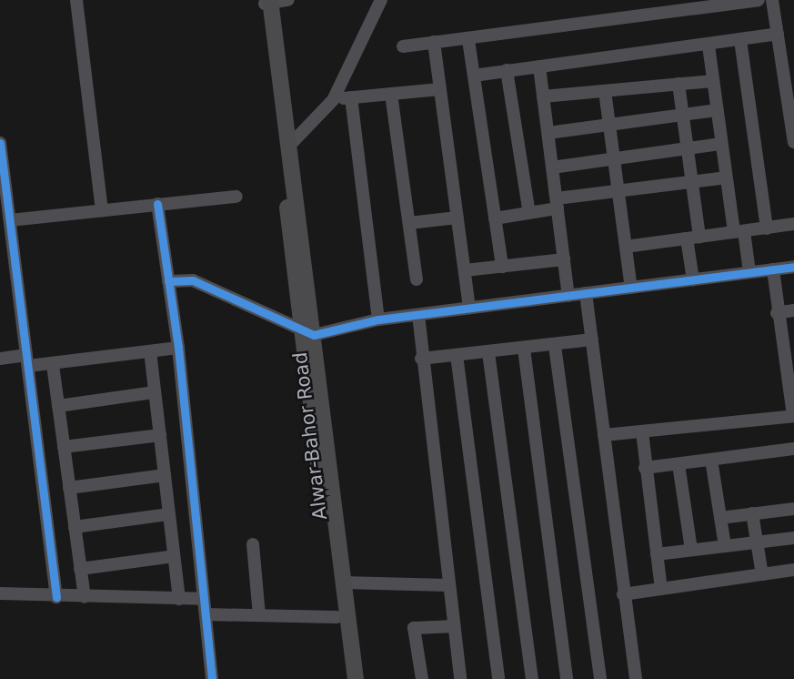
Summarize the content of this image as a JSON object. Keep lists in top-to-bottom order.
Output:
{
  "streets": {
    "main road": ["Alwar-Bahor Road"]
  }
}
